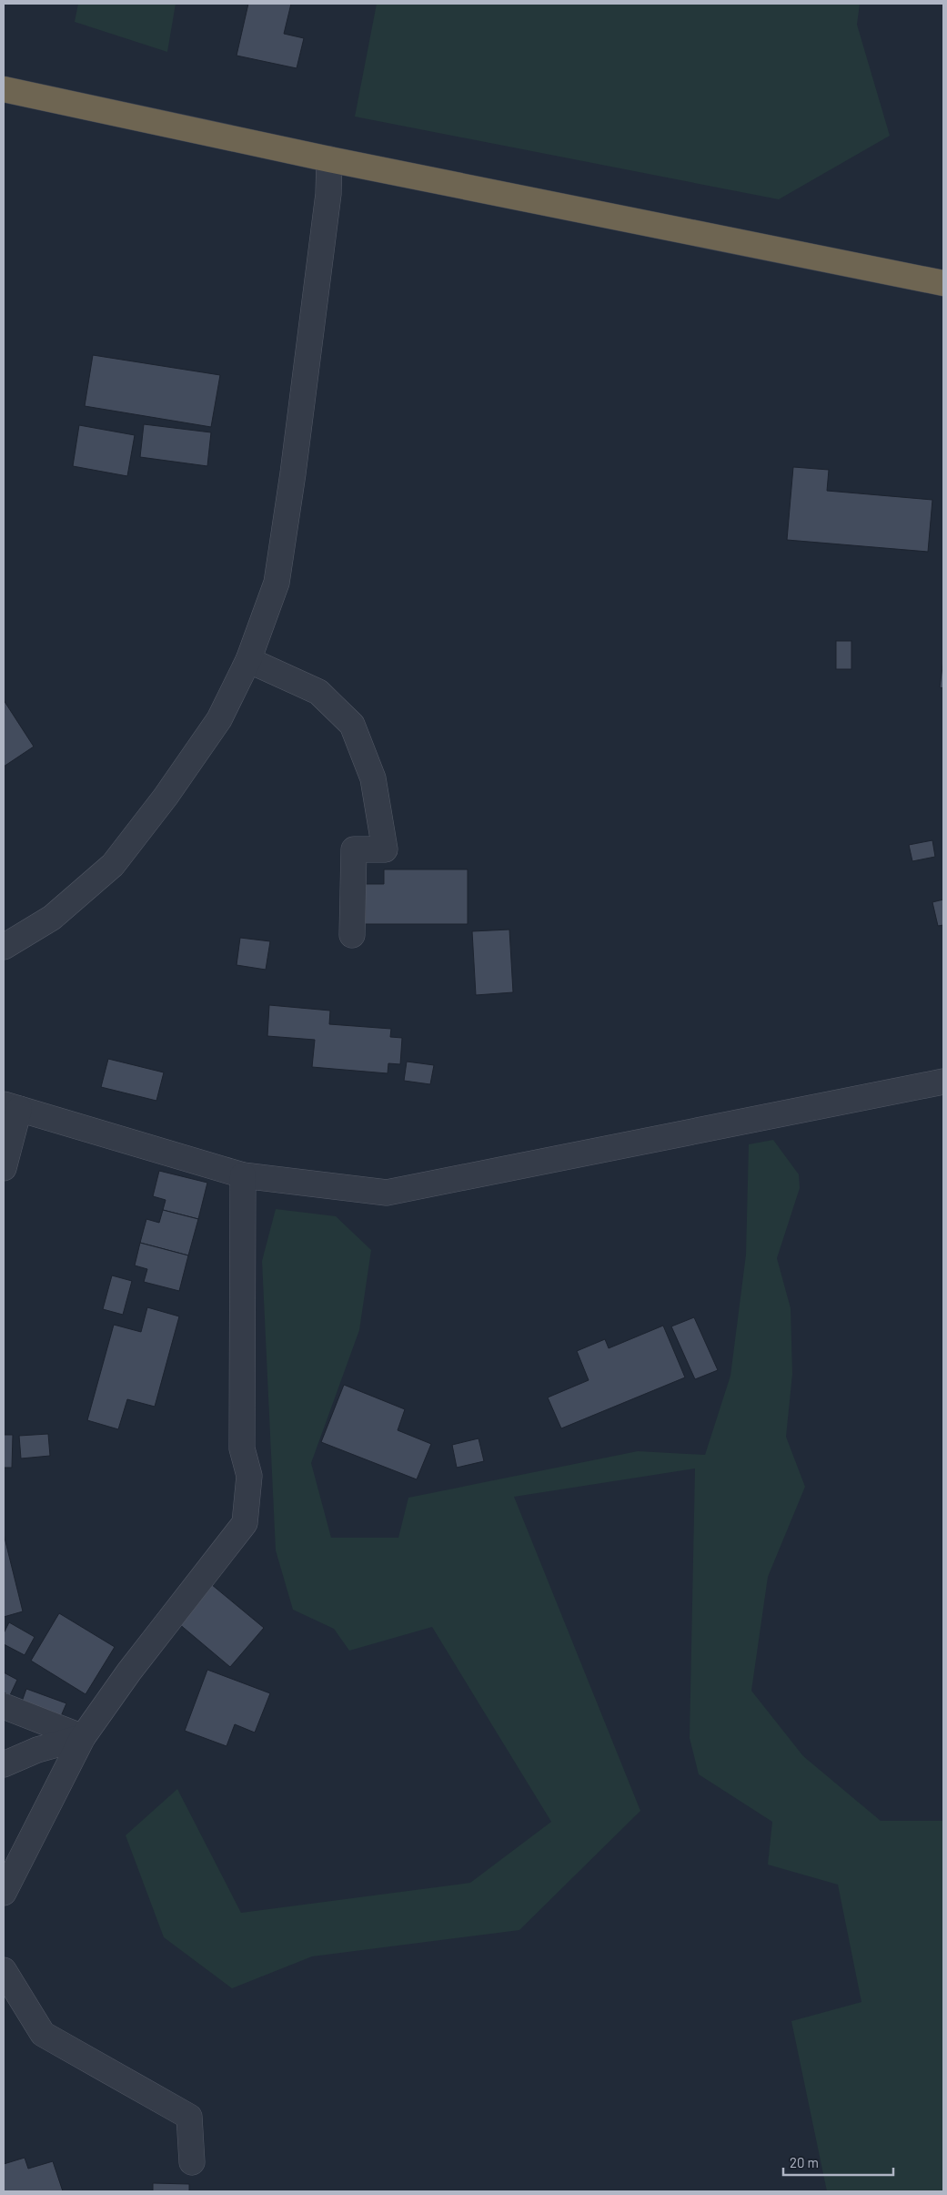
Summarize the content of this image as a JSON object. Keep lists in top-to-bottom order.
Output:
{
  "scale_bar": "20 m"
}
